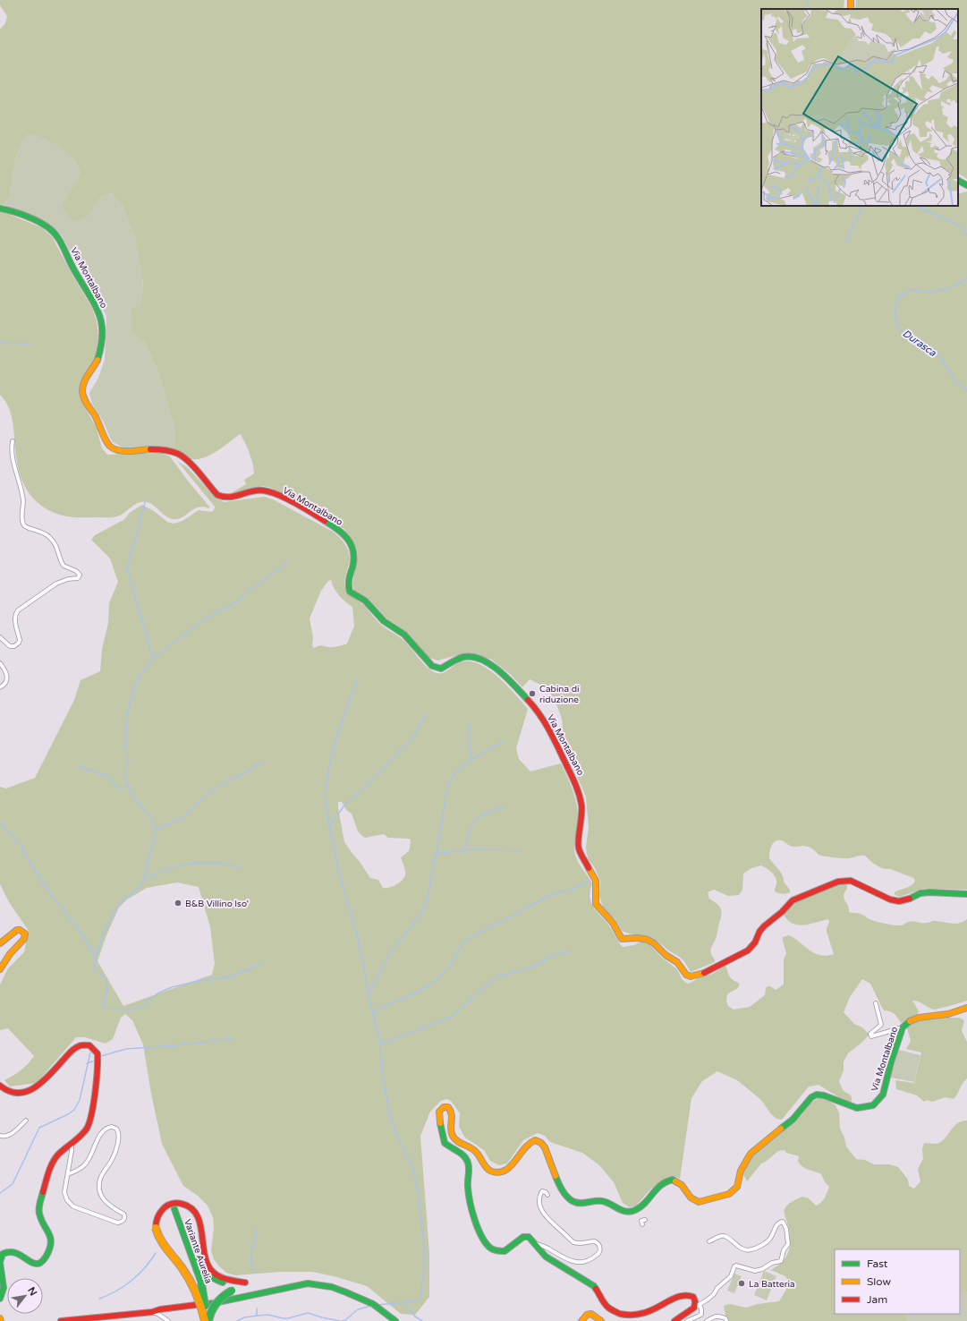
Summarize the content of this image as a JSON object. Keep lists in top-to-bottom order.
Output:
{
  "streets": {
    "main road": ["Via Montalbano", "Variante Aurelia"]
  },
  "water": ["Durasca"],
  "places": ["Cabina di riduzione", "B&B Villino Iso'", "La Batteria"],
  "legend": ["Fast", "Slow", "Jam"],
  "north": "top right"
}
